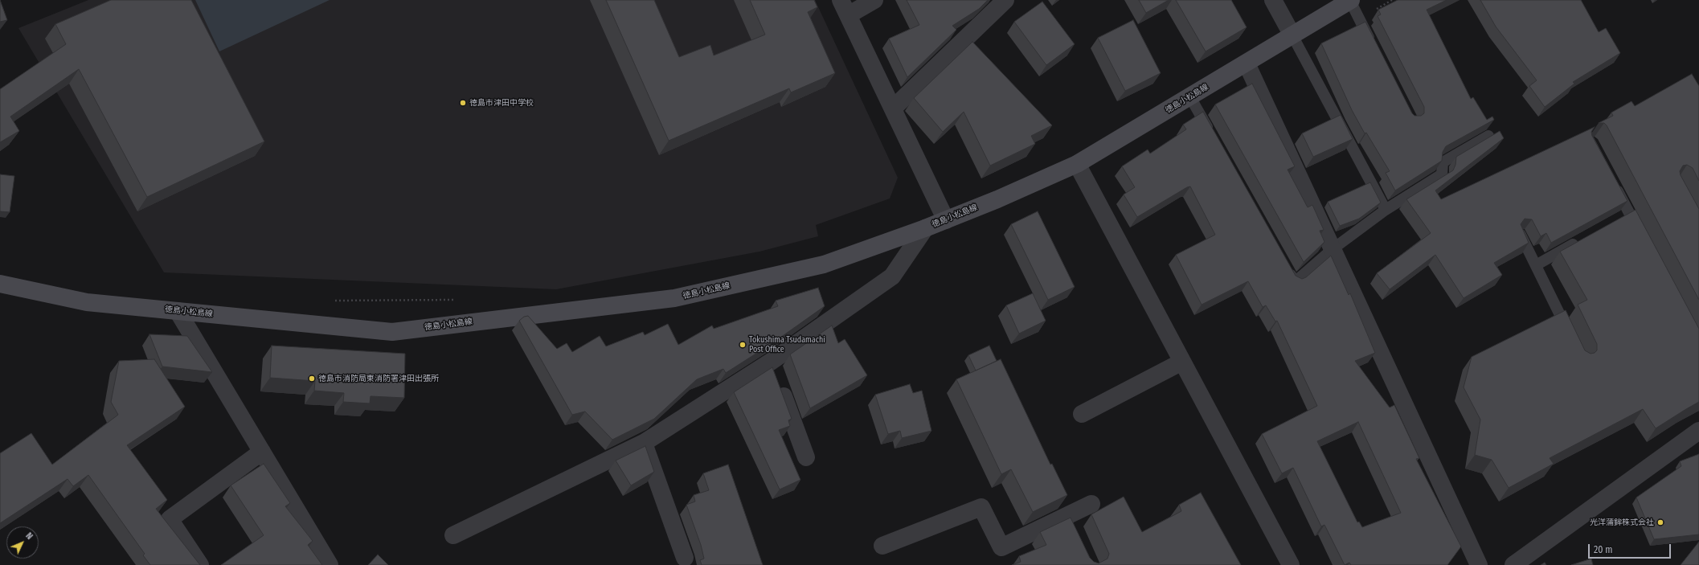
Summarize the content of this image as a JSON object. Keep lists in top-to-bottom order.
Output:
{
  "streets": {
    "main road": ["徳島小松島線"]
  },
  "places": [
    "徳島市津田中学校",
    "Tokushima Tsudamachi Post Office",
    "徳島市消防局東消防署津田出張所",
    "光洋蒲鉾株式会社"
  ],
  "scale_bar": "20 m",
  "north": "top right"
}
